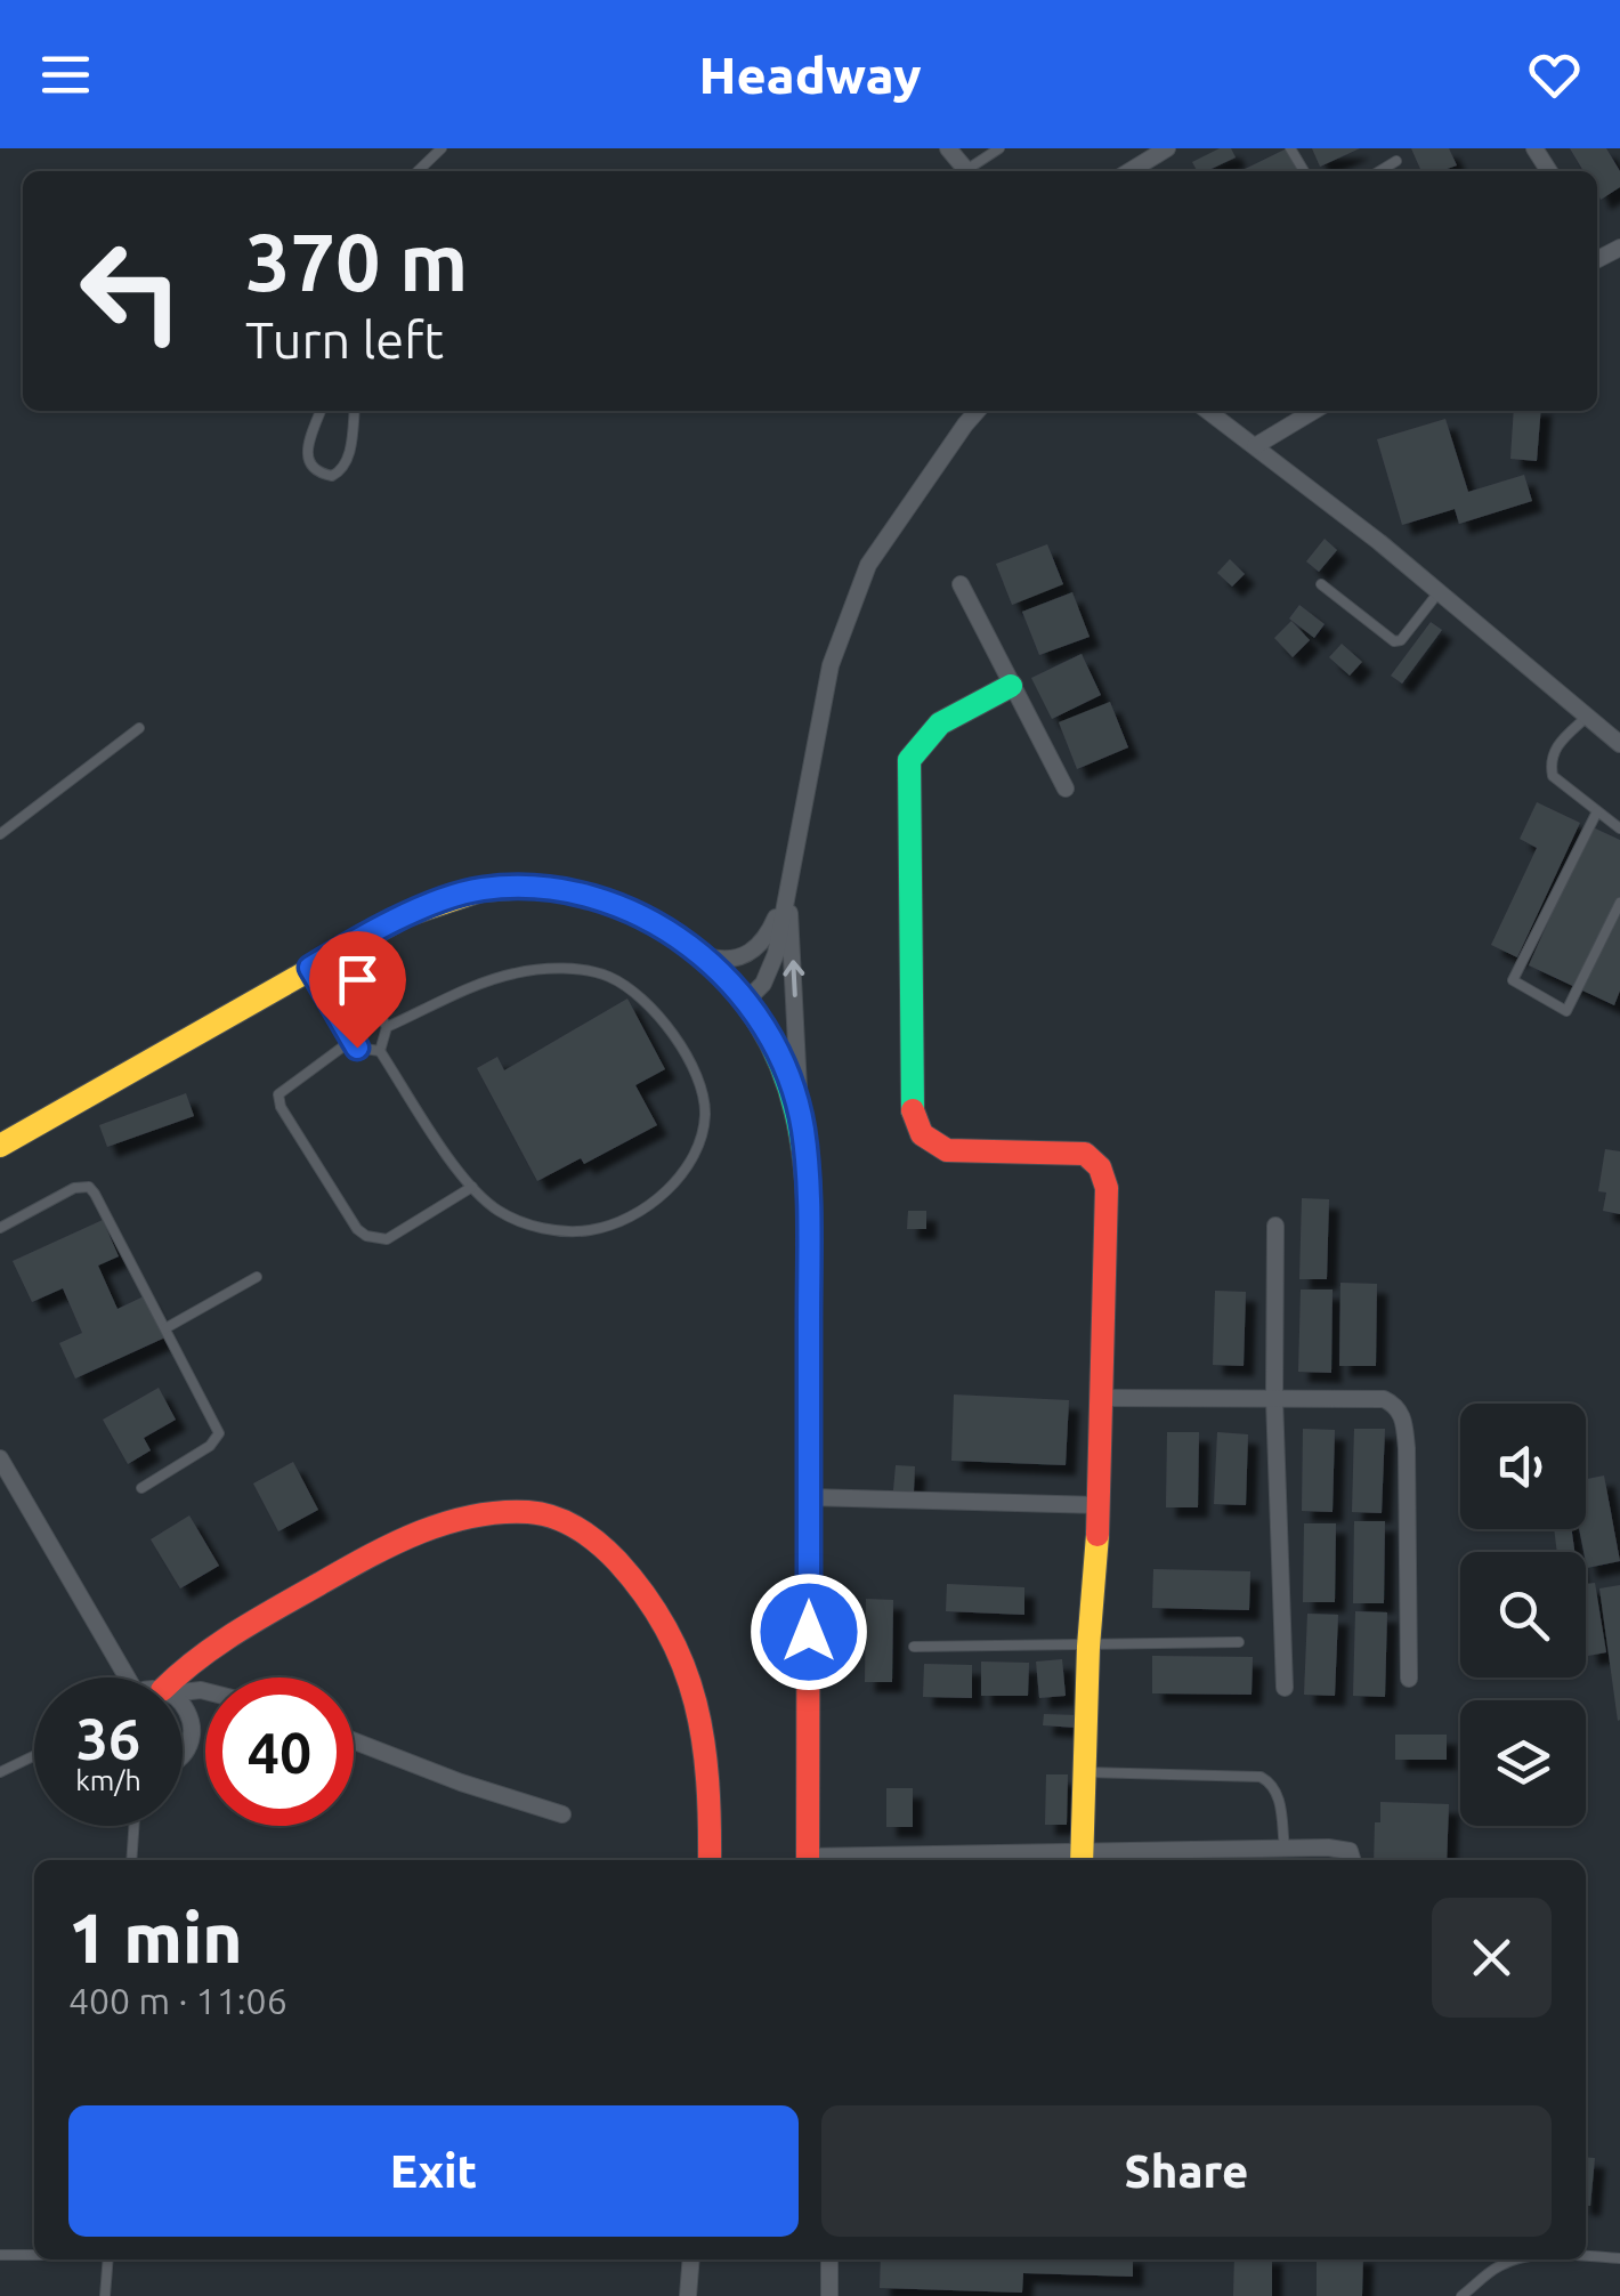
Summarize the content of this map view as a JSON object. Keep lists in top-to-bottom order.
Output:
{
  "page": {
    "header": "Headway",
    "turn": ["370 m", "Turn left"],
    "speed": "36 km/h",
    "limit": "40",
    "heading": ["1 min", "400 m · 11:06"],
    "buttons": ["Exit", "Share"]
  }
}
